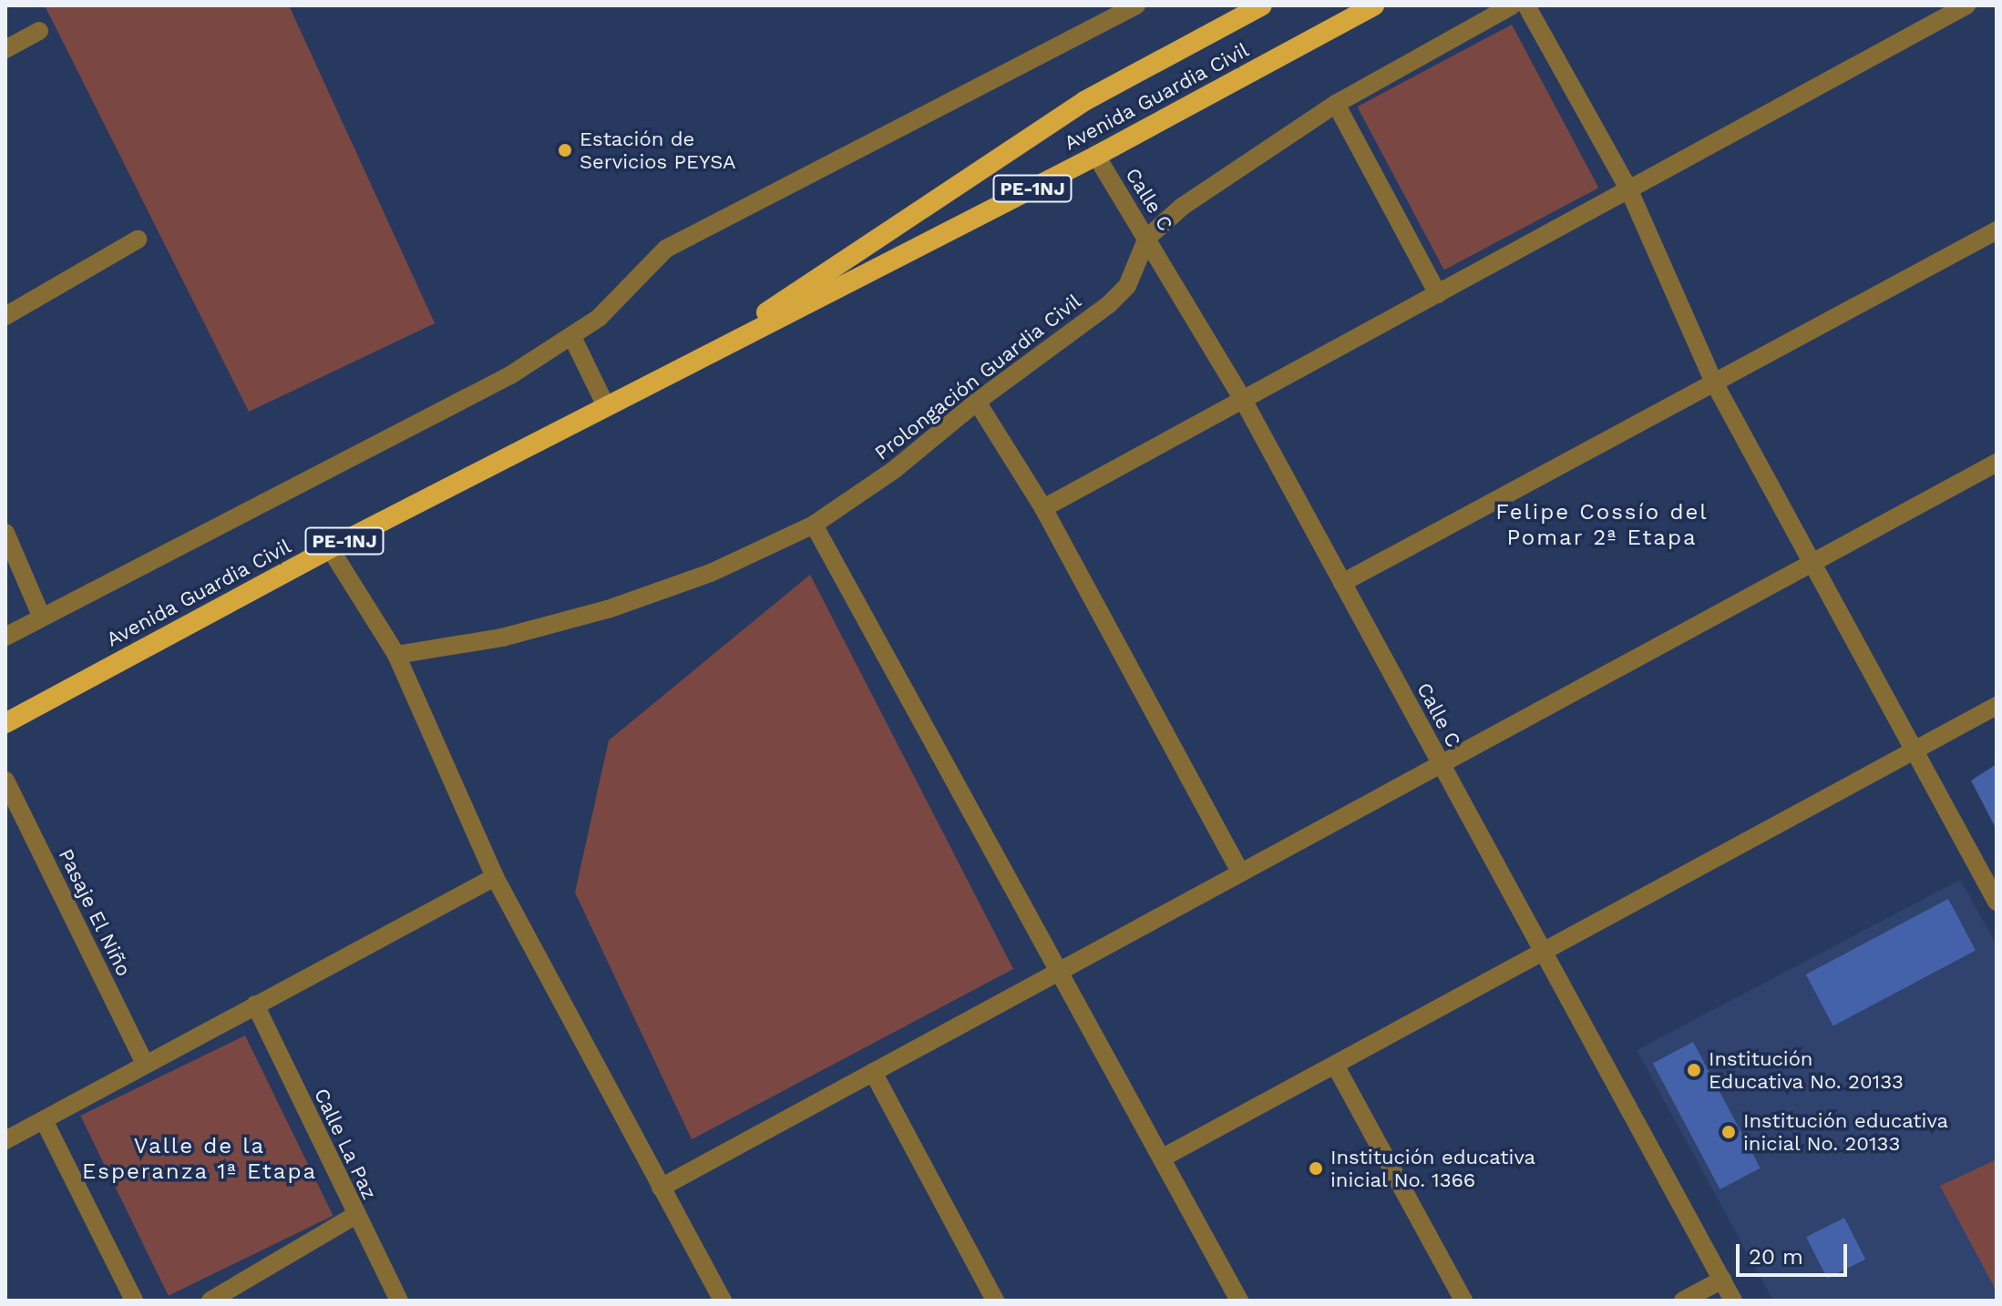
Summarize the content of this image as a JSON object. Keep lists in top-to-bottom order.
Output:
{
  "streets": {
    "highway": ["Avenida Guardia Civil", "PE-1NJ"],
    "street": [
      "Calle C",
      "Prolongación Guardia Civil",
      "Pasaje El Niño",
      "Calle La Paz"
    ]
  },
  "crossings": [
    ["Avenida Guardia Civil", "Calle C"],
    ["Calle C", "Prolongación Guardia Civil"]
  ],
  "districts": ["Felipe Cossío del Pomar 2ª Etapa", "Valle de la Esperanza 1ª Etapa"],
  "places": [
    "Estación de Servicios PEYSA",
    "Institución Educativa No. 20133",
    "Institución educativa inicial No. 20133",
    "Institución educativa inicial No. 1366"
  ],
  "scale_bar": "20 m"
}
